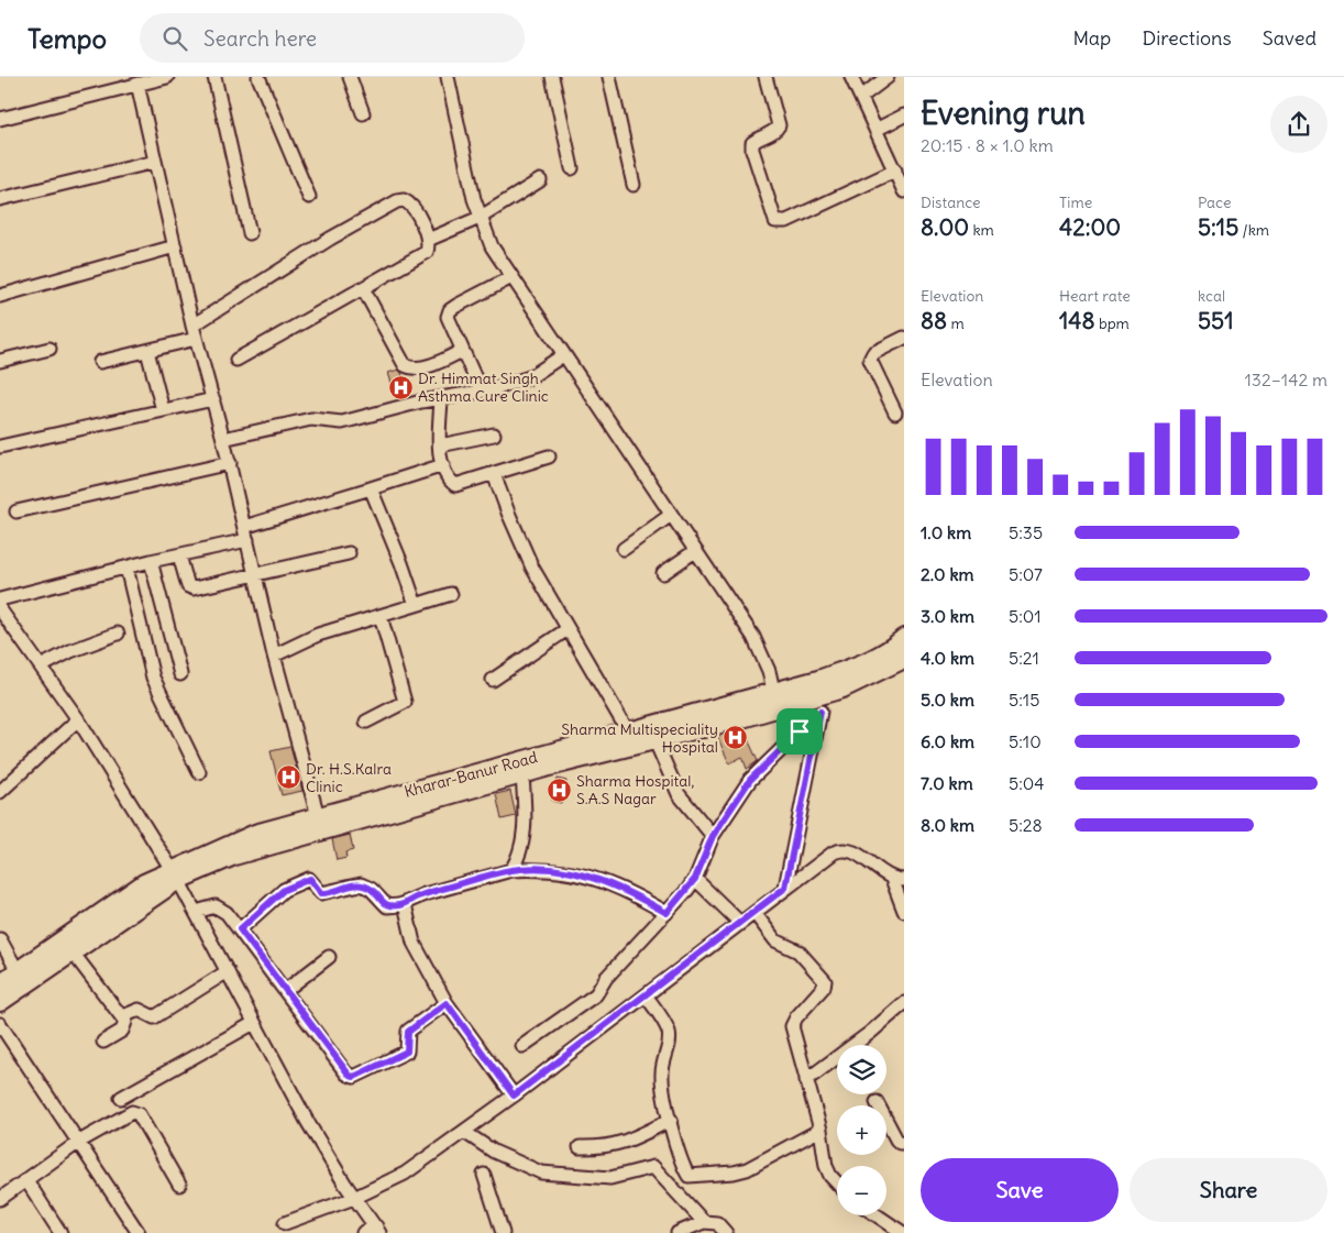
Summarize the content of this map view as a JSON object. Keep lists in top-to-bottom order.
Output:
{
  "streets": {
    "highway": ["Kharar-Banur Road"]
  },
  "places": {
    "hospital": [
      "Dr. Himmat Singh Asthma Cure Clinic",
      "Sharma Multispeciality Hospital",
      "Dr. H.S.Kalra Clinic",
      "Sharma Hospital, S.A.S Nagar"
    ]
  },
  "page": {
    "header": "Tempo",
    "search": "Search here",
    "nav": ["Map", "Directions", "Saved"],
    "heading": ["Evening run", "20:15 · 8 × 1.0 km"],
    "stats": [
      ["Distance", "8.00 km"],
      ["Time", "42:00"],
      ["Pace", "5:15 /km"],
      ["Elevation", "88 m"],
      ["Heart rate", "148 bpm"],
      ["kcal", "551"]
    ],
    "chart": ["Elevation", "132–142 m"],
    "list": [
      {
        "name": "1.0 km",
        "note": "5:35"
      },
      {
        "name": "2.0 km",
        "note": "5:07"
      },
      {
        "name": "3.0 km",
        "note": "5:01"
      },
      {
        "name": "4.0 km",
        "note": "5:21"
      },
      {
        "name": "5.0 km",
        "note": "5:15"
      },
      {
        "name": "6.0 km",
        "note": "5:10"
      },
      {
        "name": "7.0 km",
        "note": "5:04"
      },
      {
        "name": "8.0 km",
        "note": "5:28"
      }
    ],
    "map_buttons": ["+", "−"],
    "buttons": ["Save", "Share"]
  }
}
